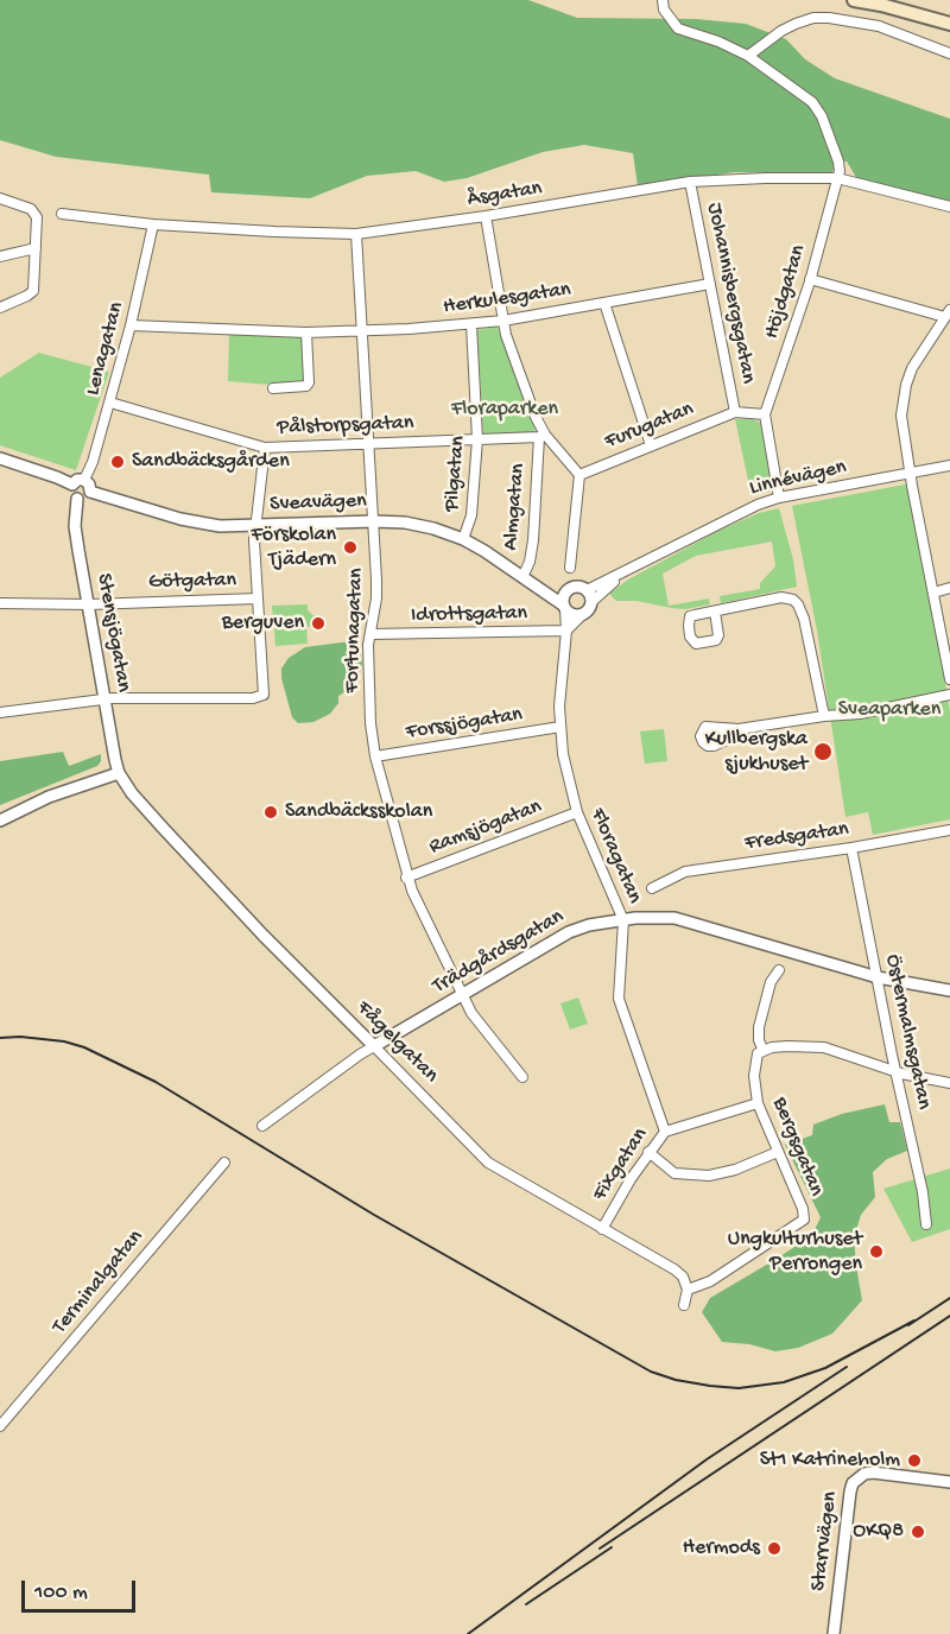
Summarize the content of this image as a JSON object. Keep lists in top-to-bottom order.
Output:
{
  "streets": {
    "street": [
      "Åsgatan",
      "Höjdgatan",
      "Johannisbergsgatan",
      "Herkulesgatan",
      "Lenagatan",
      "Pålstorpsgatan",
      "Furugatan",
      "Pilgatan",
      "Linnévägen",
      "Sveavägen",
      "Almgatan",
      "Götgatan",
      "Idrottsgatan",
      "Fortunagatan",
      "Stensjögatan",
      "Forssjögatan",
      "Ramsjögatan",
      "Fredsgatan",
      "Floragatan",
      "Trädgårdsgatan",
      "Östermalmsgatan",
      "Fågelgatan",
      "Bergsgatan",
      "Fixgatan",
      "Terminalgatan",
      "Starrvägen"
    ]
  },
  "crossings": [
    ["Åsgatan", "Höjdgatan"],
    ["Åsgatan", "Johannisbergsgatan"],
    ["Åsgatan", "Lenagatan"],
    ["Åsgatan", "Fortunagatan"],
    ["Höjdgatan", "Linnévägen"],
    ["Johannisbergsgatan", "Herkulesgatan"],
    ["Johannisbergsgatan", "Furugatan"],
    ["Herkulesgatan", "Lenagatan"],
    ["Herkulesgatan", "Pilgatan"],
    ["Herkulesgatan", "Fortunagatan"],
    ["Lenagatan", "Pålstorpsgatan"],
    ["Lenagatan", "Sveavägen"],
    ["Lenagatan", "Stensjögatan"],
    ["Pålstorpsgatan", "Pilgatan"],
    ["Pålstorpsgatan", "Almgatan"],
    ["Pålstorpsgatan", "Fortunagatan"],
    ["Pilgatan", "Sveavägen"],
    ["Linnévägen", "Sveavägen"],
    ["Linnévägen", "Floragatan"],
    ["Sveavägen", "Almgatan"],
    ["Sveavägen", "Fortunagatan"],
    ["Sveavägen", "Stensjögatan"],
    ["Sveavägen", "Floragatan"],
    ["Götgatan", "Stensjögatan"],
    ["Idrottsgatan", "Fortunagatan"],
    ["Idrottsgatan", "Floragatan"],
    ["Fortunagatan", "Forssjögatan"],
    ["Fortunagatan", "Ramsjögatan"],
    ["Fortunagatan", "Trädgårdsgatan"],
    ["Stensjögatan", "Fågelgatan"],
    ["Forssjögatan", "Floragatan"],
    ["Ramsjögatan", "Floragatan"],
    ["Fredsgatan", "Östermalmsgatan"],
    ["Floragatan", "Trädgårdsgatan"],
    ["Floragatan", "Fixgatan"],
    ["Trädgårdsgatan", "Östermalmsgatan"],
    ["Trädgårdsgatan", "Fågelgatan"],
    ["Fågelgatan", "Bergsgatan"],
    ["Fågelgatan", "Fixgatan"],
    ["Bergsgatan", "Fixgatan"]
  ],
  "parks": ["Floraparken", "Sveaparken"],
  "places": [
    "Sandbäcksgården",
    "Förskolan Tjädern",
    "Berguven",
    "Kullbergska sjukhuset",
    "Sandbäcksskolan",
    "Ungkulturhuset Perrongen",
    "St1 Katrineholm",
    "OKQ8",
    "Hermods"
  ],
  "scale_bar": "100 m"
}
